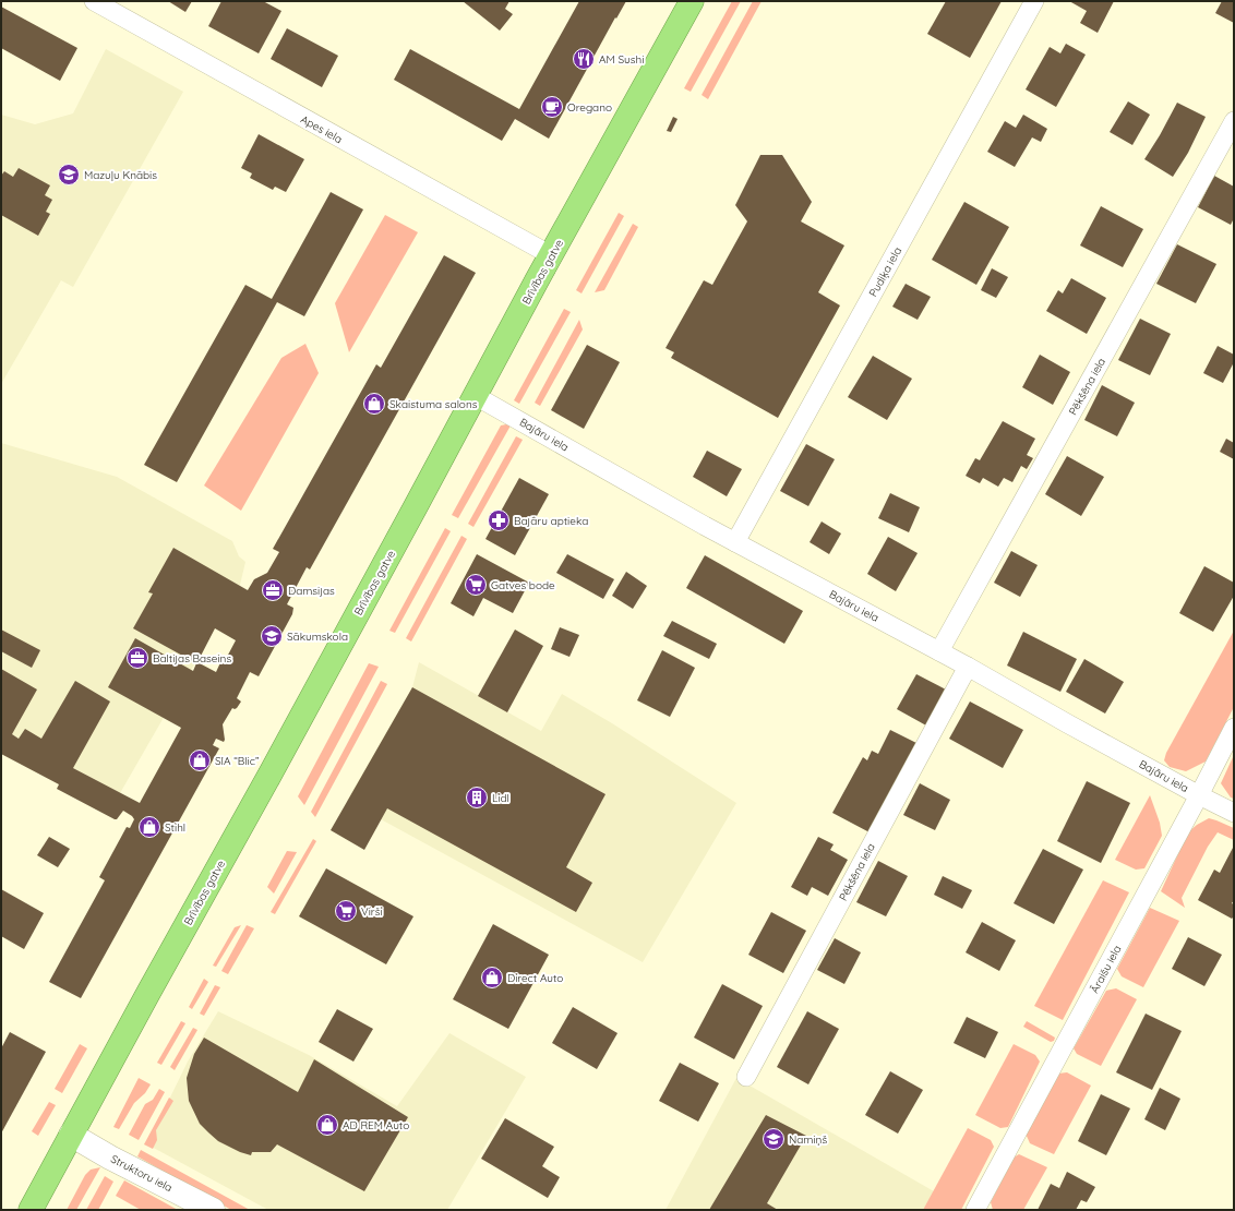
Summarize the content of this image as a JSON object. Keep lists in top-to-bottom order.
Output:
{
  "streets": {
    "highway": ["Brīvības gatve"],
    "street": [
      "Apes iela",
      "Pudiķa iela",
      "Pēkšēna iela",
      "Bajāru iela",
      "Āraišu iela",
      "Struktoru iela"
    ]
  },
  "crossings": [
    ["Apes iela", "Brīvības gatve"],
    ["Brīvības gatve", "Bajāru iela"],
    ["Brīvības gatve", "Struktoru iela"],
    ["Pudiķa iela", "Bajāru iela"],
    ["Pēkšēna iela", "Bajāru iela"],
    ["Bajāru iela", "Āraišu iela"]
  ],
  "places": {
    "restaurant": ["AM Sushi"],
    "cafe": ["Oregano"],
    "school or university": ["Mazuļu Knābis", "Sākumskola", "Namiņš"],
    "shop": [
      "Skaistuma salons",
      "SIA “Blic”",
      "Stihl",
      "Direct Auto",
      "AD REM Auto"
    ],
    "pharmacy": ["Bajāru aptieka"],
    "supermarket": ["Gatves bode", "Virši"],
    "office": ["Damsijas", "Baltijas Baseins"],
    "building": ["Lidl"]
  }
}
